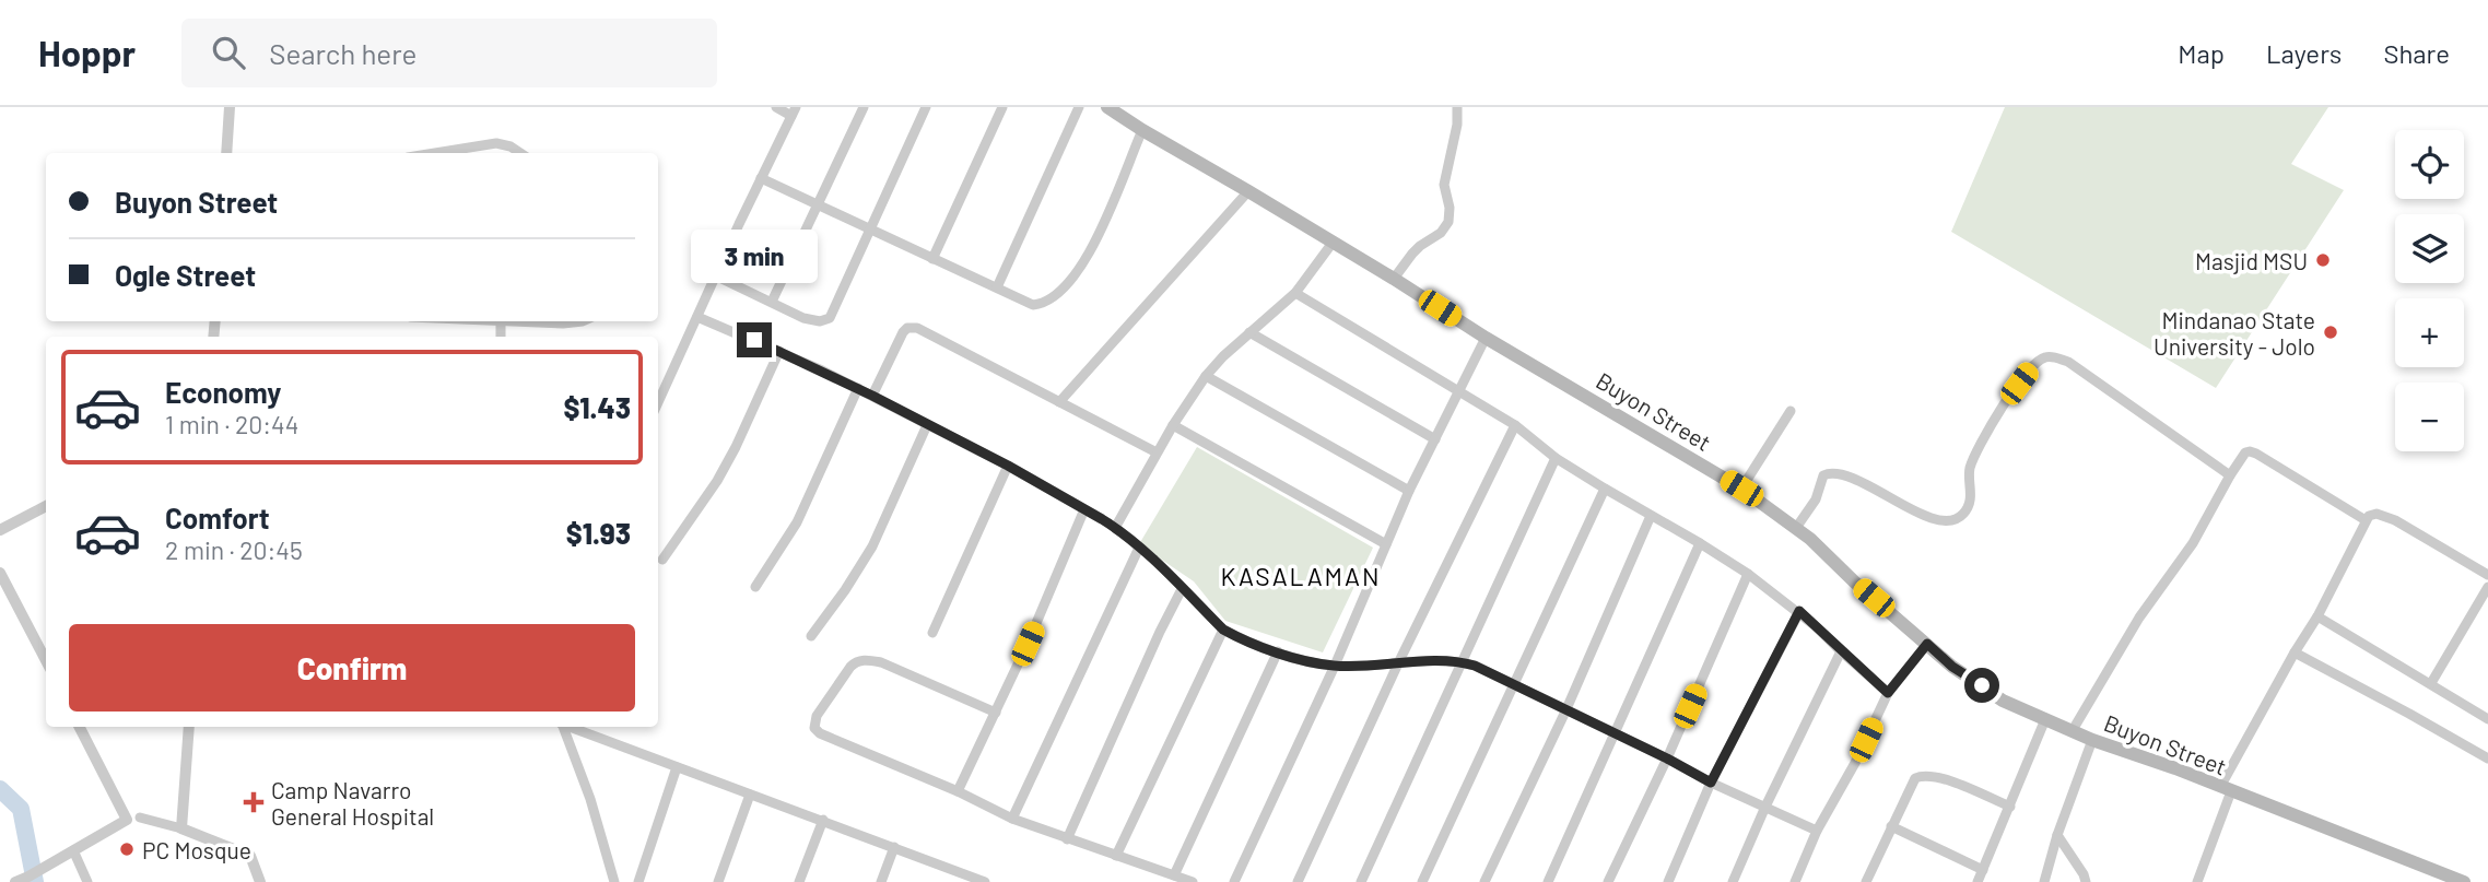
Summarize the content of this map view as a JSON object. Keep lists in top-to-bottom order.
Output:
{
  "streets": {
    "main road": ["Buyon Street"]
  },
  "districts": ["KASALAMAN"],
  "places": {
    "other": ["Masjid MSU", "Mindanao State University - Jolo", "PC Mosque"],
    "health": ["Camp Navarro General Hospital"]
  },
  "page": {
    "header": "Hoppr",
    "search": "Search here",
    "nav": ["Map", "Layers", "Share"],
    "map_buttons": ["+", "−"],
    "banner": ["Buyon Street", "Ogle Street"],
    "bubble": "3 min",
    "list": [
      {
        "name": "Economy",
        "note": "1 min · 20:44",
        "value": "$1.43"
      },
      {
        "name": "Comfort",
        "note": "2 min · 20:45",
        "value": "$1.93"
      }
    ],
    "buttons": "Confirm"
  }
}
